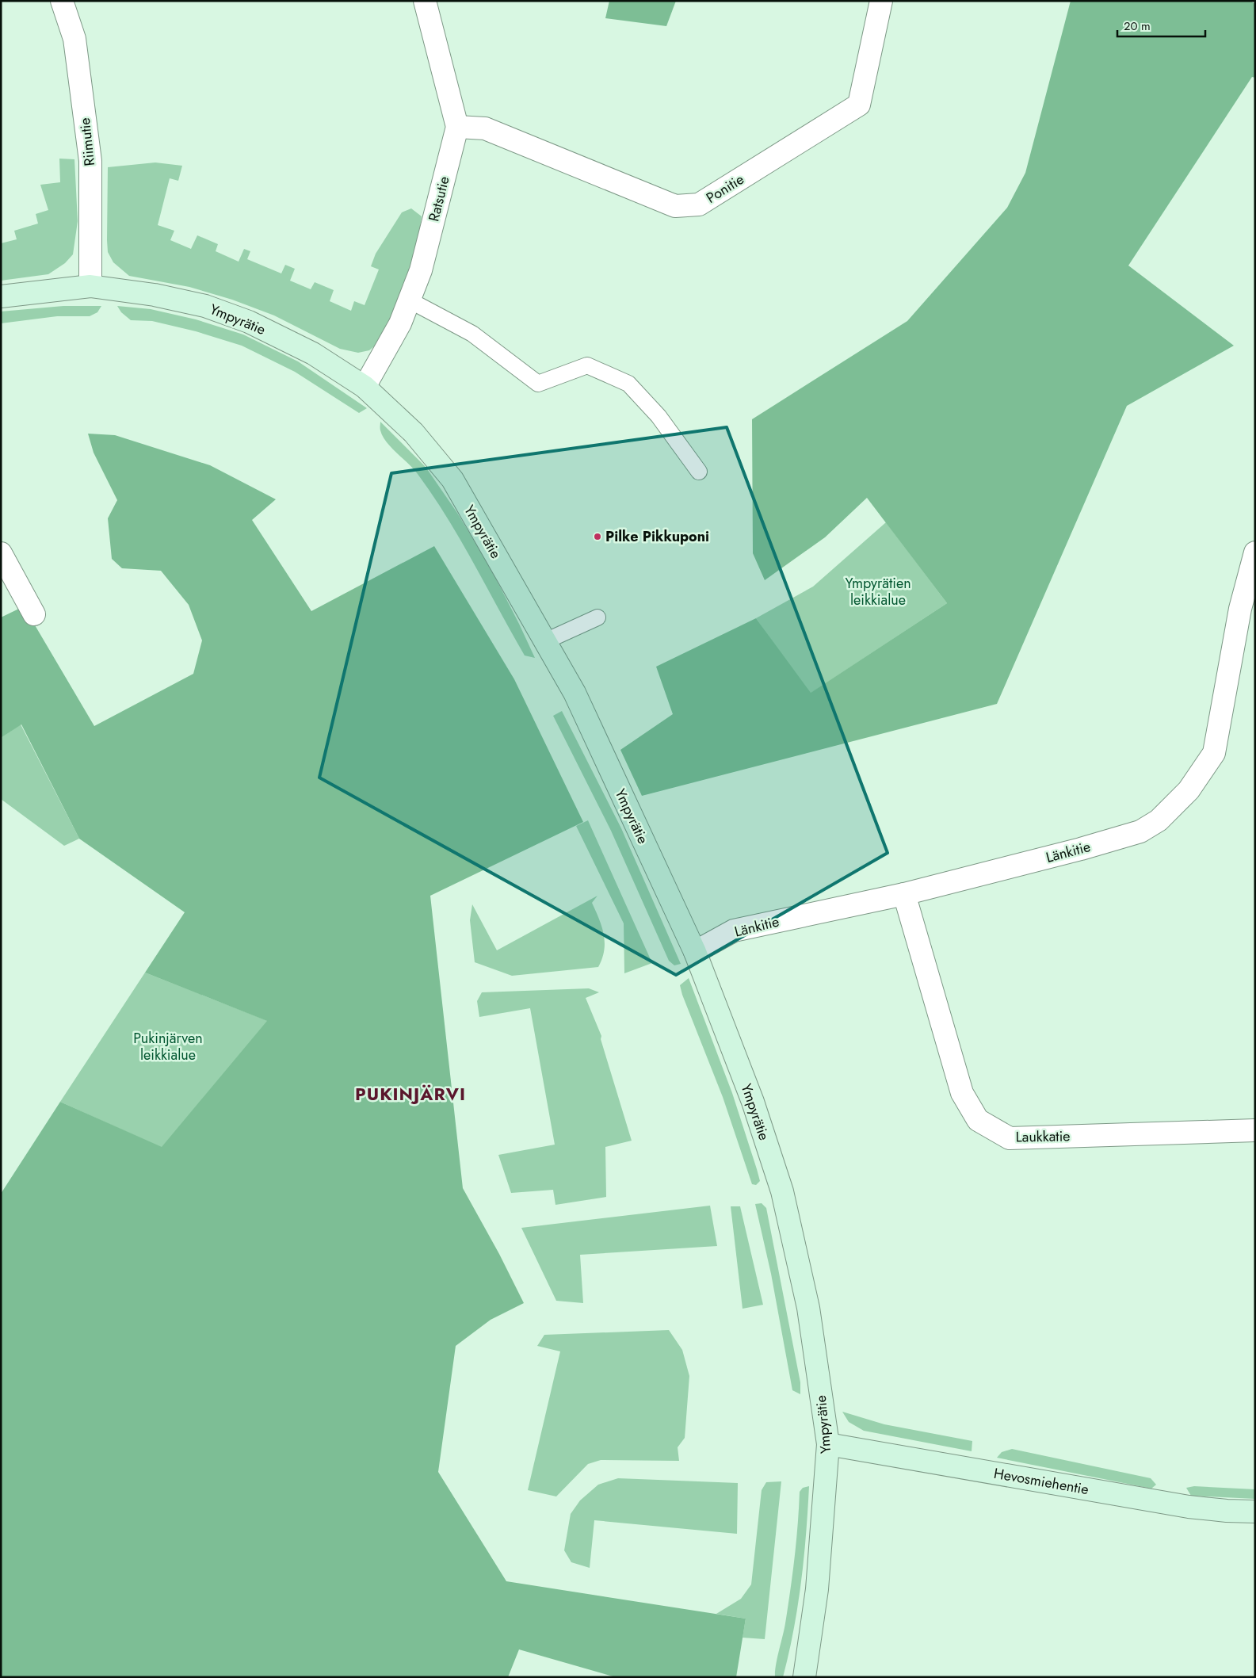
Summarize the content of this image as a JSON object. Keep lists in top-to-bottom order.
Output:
{
  "streets": {
    "street": [
      "Riimutie",
      "Ponitie",
      "Ratsutie",
      "Ympyrätie",
      "Länkitie",
      "Laukkatie",
      "Hevosmiehentie"
    ]
  },
  "crossings": [
    ["Riimutie", "Ympyrätie"],
    ["Ponitie", "Ratsutie"],
    ["Ratsutie", "Ympyrätie"],
    ["Ympyrätie", "Länkitie"],
    ["Ympyrätie", "Hevosmiehentie"],
    ["Länkitie", "Laukkatie"]
  ],
  "districts": ["PUKINJÄRVI"],
  "parks": ["Ympyrätien leikkialue", "Pukinjärven leikkialue"],
  "places": ["Pilke Pikkuponi"],
  "scale_bar": "20 m"
}
